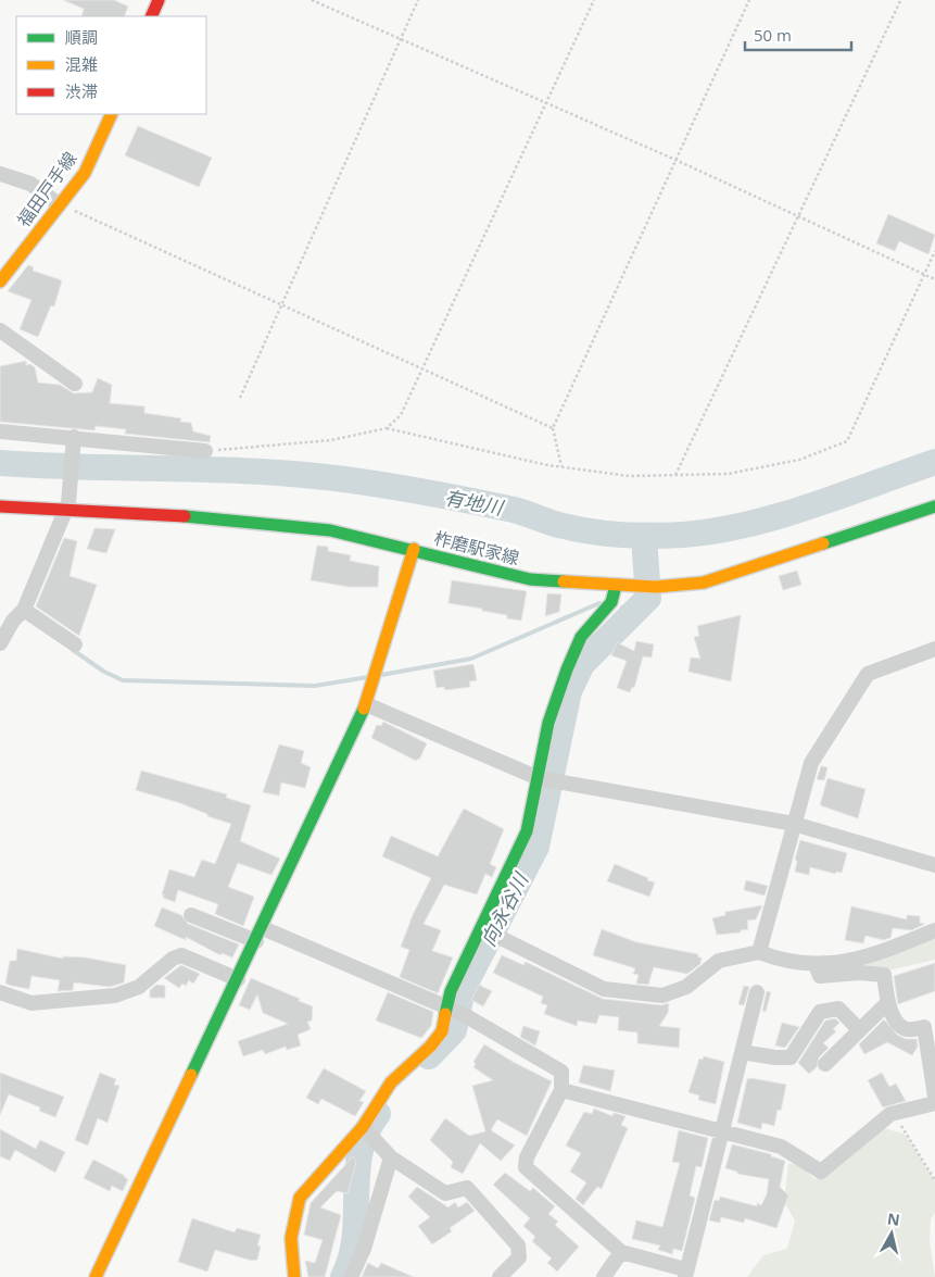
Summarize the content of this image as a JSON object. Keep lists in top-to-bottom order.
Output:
{
  "streets": {
    "street": ["福田戸手線", "柞磨駅家線"]
  },
  "water": ["有地川", "向永谷川"],
  "legend": ["順調", "混雑", "渋滞"],
  "scale_bar": "50 m",
  "north": "top"
}
